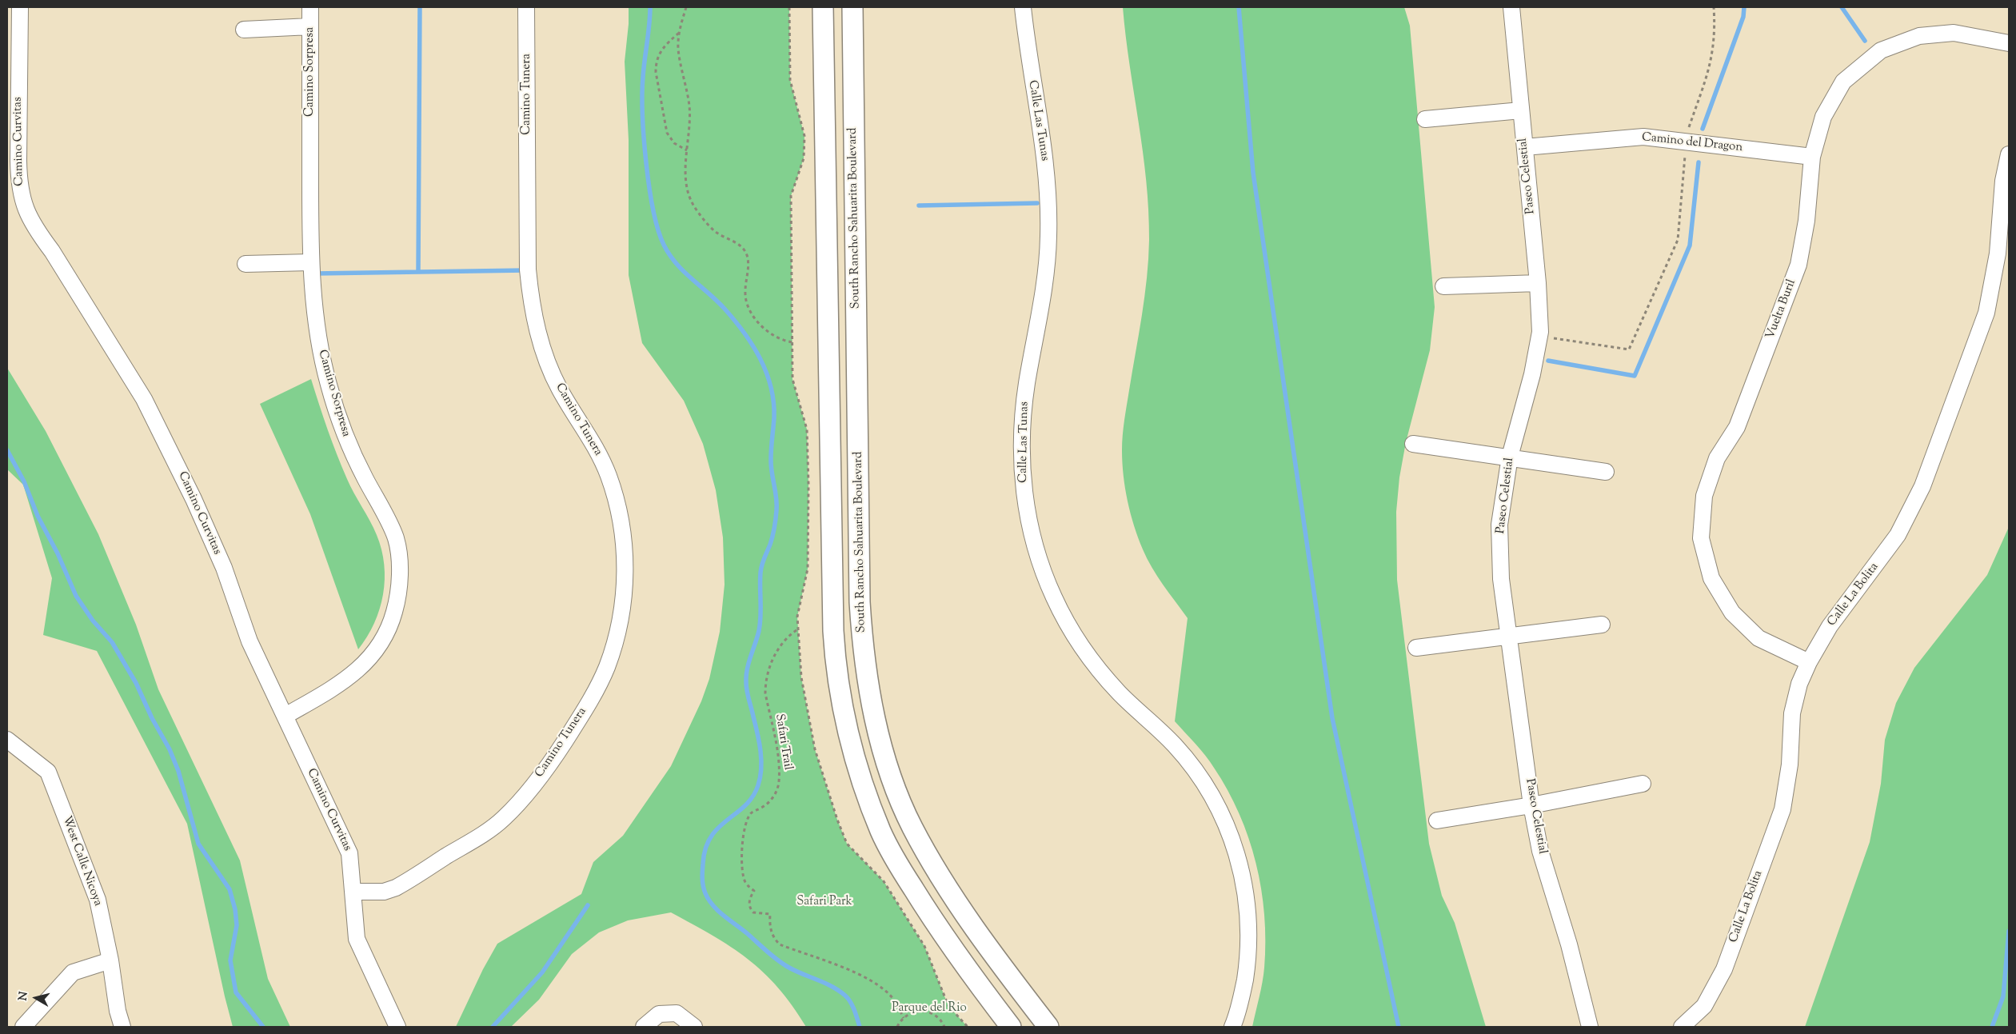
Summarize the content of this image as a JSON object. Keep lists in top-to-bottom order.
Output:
{
  "streets": {
    "street": [
      "Camino Sorpresa",
      "Camino Tunera",
      "Calle Las Tunas",
      "Camino Curvitas",
      "Camino del Dragon",
      "Paseo Celestial",
      "South Rancho Sahuarita Boulevard",
      "Vuelta Buril",
      "Calle La Bolita",
      "West Calle Nicoya"
    ],
    "path": ["Safari Trail"]
  },
  "crossings": [
    ["Camino Sorpresa", "Camino Curvitas"],
    ["Camino Tunera", "Camino Curvitas"],
    ["Camino del Dragon", "Paseo Celestial"],
    ["Camino del Dragon", "Vuelta Buril"],
    ["Vuelta Buril", "Calle La Bolita"]
  ],
  "parks": ["Safari Park", "Parque del Rio"],
  "north": "left"
}
